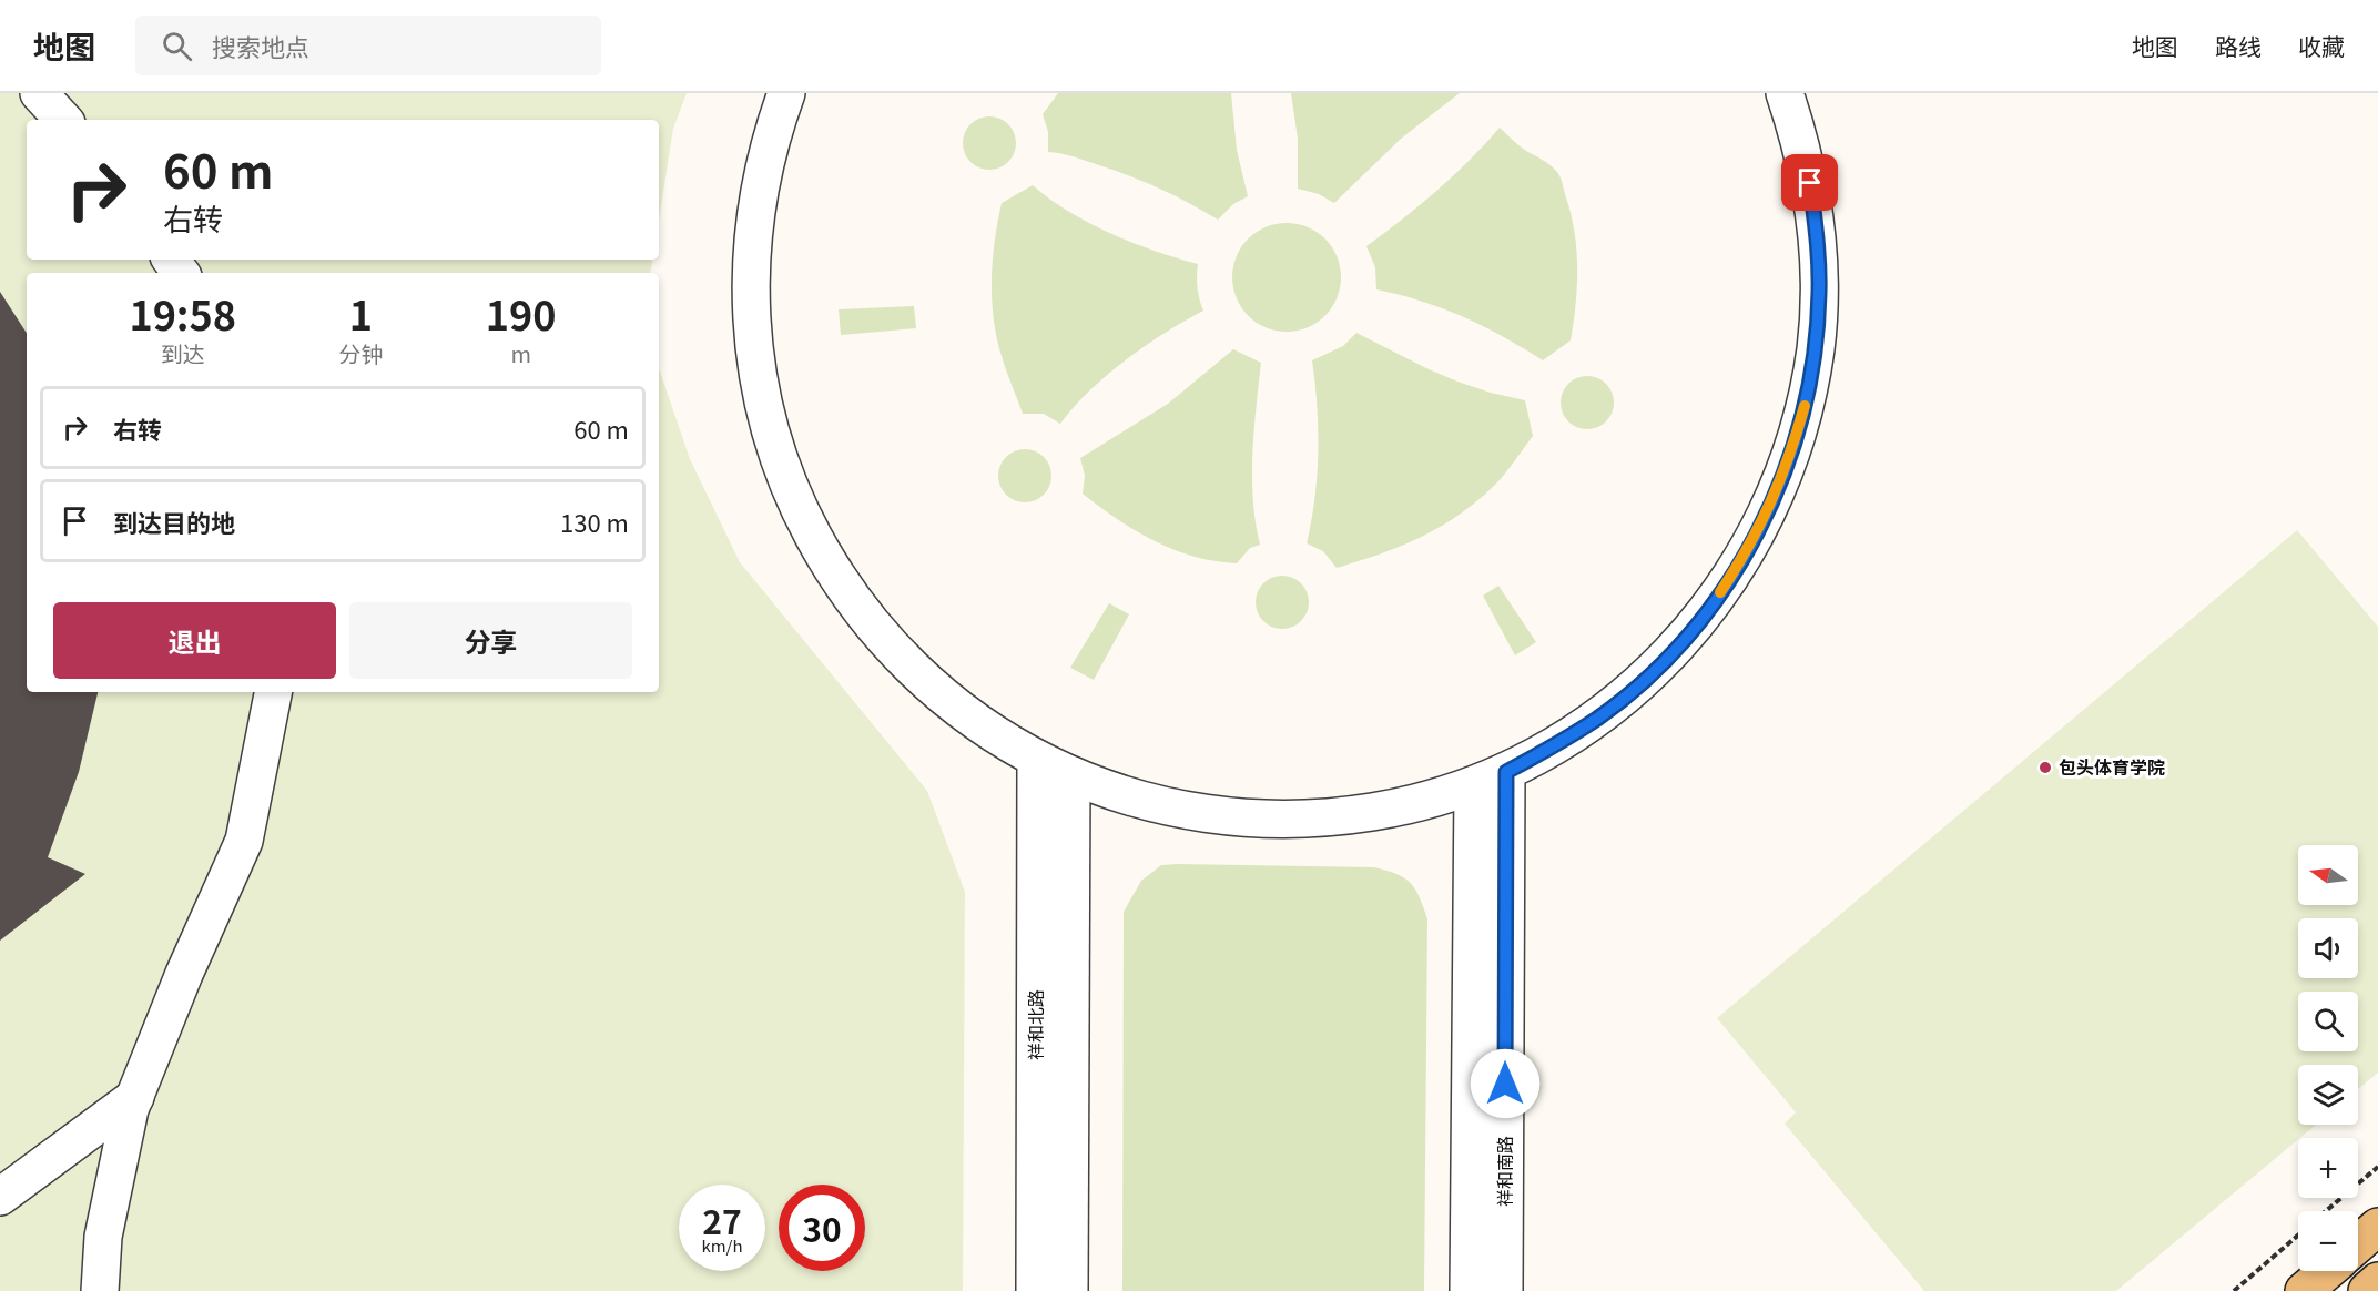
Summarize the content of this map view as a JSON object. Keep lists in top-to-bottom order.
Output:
{
  "streets": {
    "street": ["祥和北路", "祥和南路"]
  },
  "places": ["包头体育学院"],
  "north": "left",
  "page": {
    "header": "地图",
    "search": "搜索地点",
    "nav": ["地图", "路线", "收藏"],
    "turn": ["60 m", "右转"],
    "eta": [
      "19:58",
      "到达",
      "1",
      "分钟",
      "190",
      "m"
    ],
    "list": [
      {
        "name": "右转",
        "value": "60 m"
      },
      {
        "name": "到达目的地",
        "value": "130 m"
      }
    ],
    "buttons": ["退出", "分享"],
    "map_buttons": ["+", "−"],
    "speed": "27 km/h",
    "limit": "30"
  }
}
